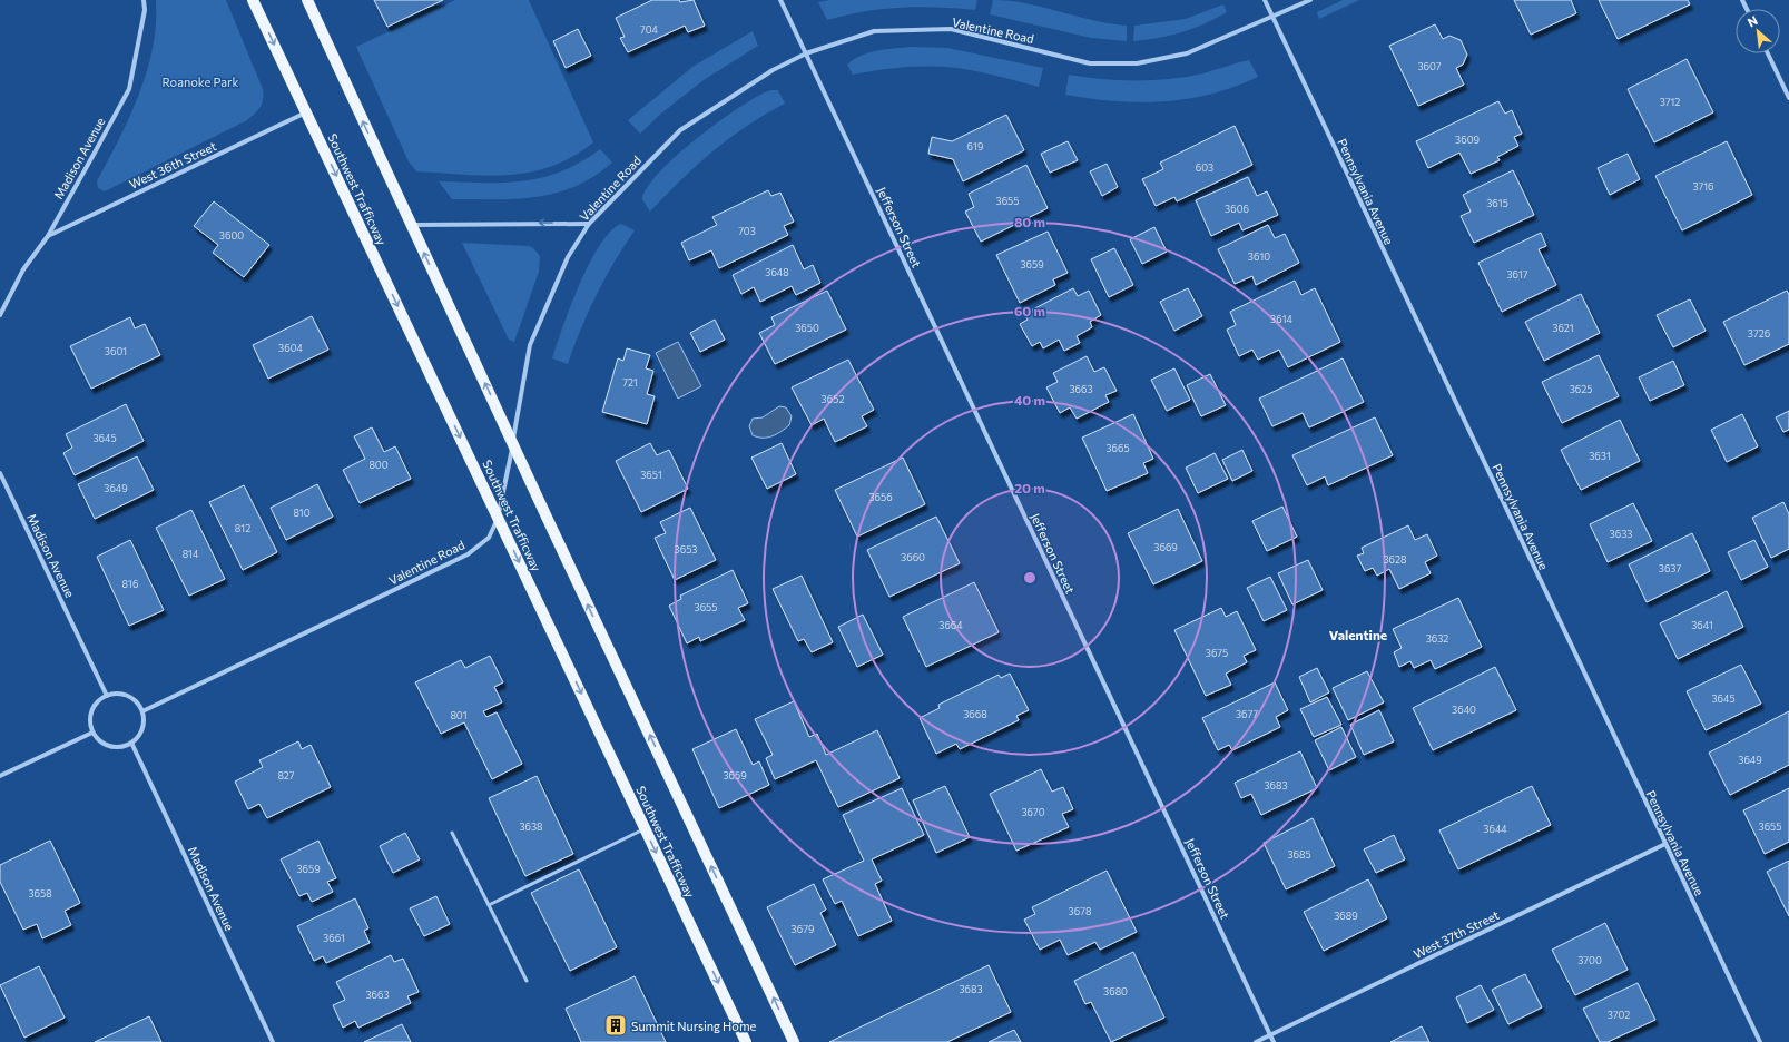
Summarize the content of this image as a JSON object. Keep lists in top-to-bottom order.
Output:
{
  "streets": {
    "main road": ["Southwest Trafficway"],
    "street": [
      "Valentine Road",
      "Madison Avenue",
      "West 36th Street",
      "Pennsylvania Avenue",
      "Jefferson Street",
      "West 37th Street"
    ]
  },
  "crossings": [
    ["Valentine Road", "Madison Avenue"],
    ["Valentine Road", "Southwest Trafficway"],
    ["Valentine Road", "Pennsylvania Avenue"],
    ["Valentine Road", "Jefferson Street"],
    ["Madison Avenue", "West 36th Street"],
    ["West 36th Street", "Southwest Trafficway"],
    ["Pennsylvania Avenue", "West 37th Street"],
    ["Jefferson Street", "West 37th Street"]
  ],
  "districts": ["Valentine"],
  "parks": ["Roanoke Park"],
  "places": {
    "building": ["Summit Nursing Home"]
  },
  "house_numbers": [
    "704",
    "3607",
    "3712",
    "3609",
    "619",
    "603",
    "3716",
    "3655",
    "3615",
    "3606",
    "703",
    "3600",
    "3610",
    "3659",
    "3648",
    "3617",
    "3614",
    "3650",
    "3621",
    "3726",
    "3604",
    "3601",
    "721",
    "3663",
    "3625",
    "3652",
    "3645",
    "3665",
    "3631",
    "800",
    "3651",
    "3649",
    "3656",
    "810",
    "812",
    "3633",
    "3669",
    "3653",
    "814",
    "3660",
    "3628",
    "3637",
    "816",
    "3655",
    "3664",
    "3641",
    "3632",
    "3675",
    "3645",
    "3640",
    "3668",
    "3677",
    "801",
    "3649",
    "827",
    "3659",
    "3683",
    "3670",
    "3638",
    "3655",
    "3644",
    "3685",
    "3659",
    "3658",
    "3678",
    "3689",
    "3679",
    "3661",
    "3700",
    "3683",
    "3680",
    "3663",
    "3702"
  ],
  "north": "top left",
  "rings": [
    "80 m",
    "60 m",
    "40 m",
    "20 m"
  ]
}
